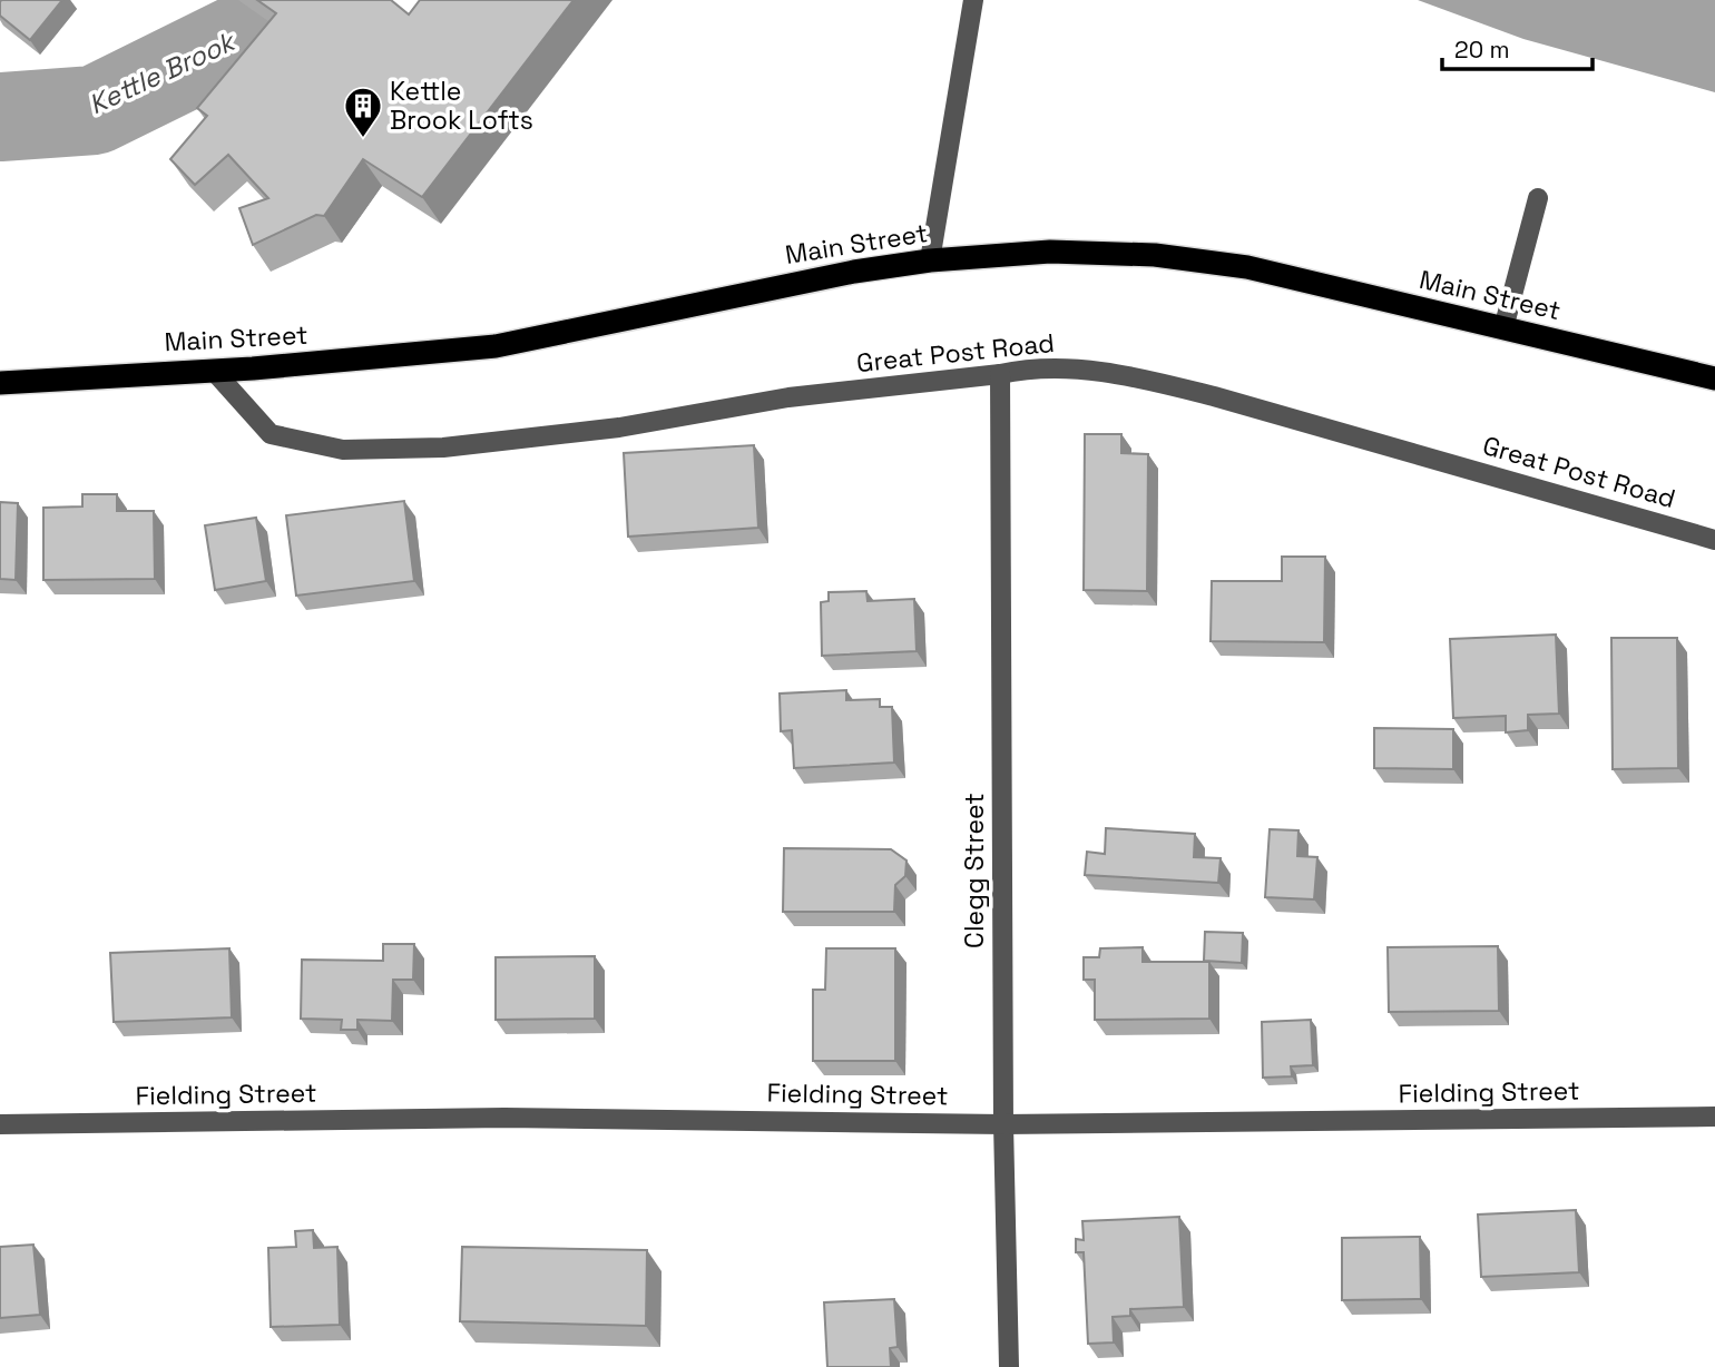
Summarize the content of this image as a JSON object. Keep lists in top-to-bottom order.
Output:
{
  "streets": {
    "highway": ["Main Street"],
    "street": ["Great Post Road", "Clegg Street", "Fielding Street"]
  },
  "crossings": [
    ["Main Street", "Great Post Road"],
    ["Great Post Road", "Clegg Street"],
    ["Clegg Street", "Fielding Street"]
  ],
  "water": ["Kettle Brook"],
  "places": {
    "building": ["Kettle Brook Lofts"]
  },
  "scale_bar": "20 m"
}
